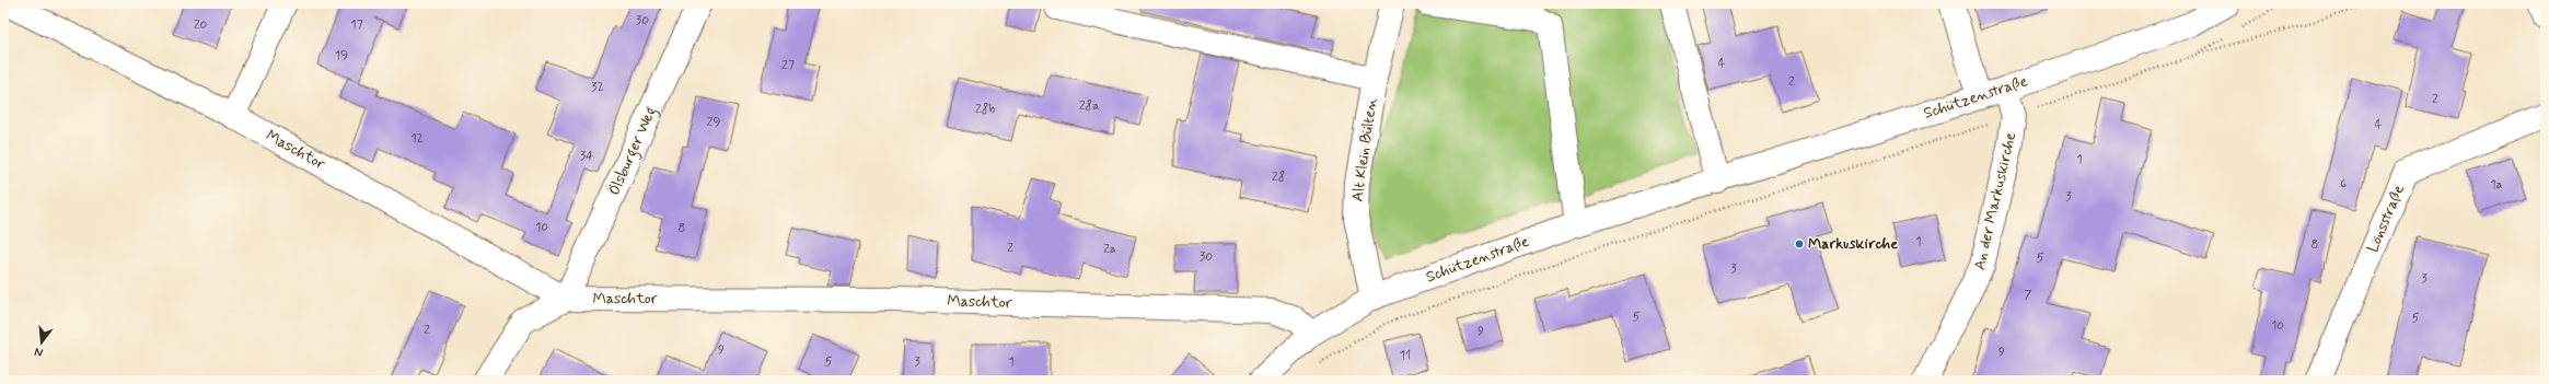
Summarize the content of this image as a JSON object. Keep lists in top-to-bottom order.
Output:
{
  "streets": {
    "street": [
      "Schützenstraße",
      "Maschtor",
      "Alt Klein Bülten",
      "Ölsburger Weg",
      "An der Markuskirche",
      "Lönsstraße"
    ]
  },
  "crossings": [
    ["Schützenstraße", "Maschtor"],
    ["Schützenstraße", "Alt Klein Bülten"],
    ["Schützenstraße", "An der Markuskirche"],
    ["Maschtor", "Ölsburger Weg"]
  ],
  "places": ["Markuskirche"],
  "house_numbers": [
    "30",
    "20",
    "17",
    "19",
    "4",
    "27",
    "2",
    "32",
    "2",
    "28a",
    "28b",
    "29",
    "4",
    "12",
    "34",
    "1",
    "28",
    "6",
    "1a",
    "3",
    "10",
    "8",
    "1",
    "8",
    "2",
    "2a",
    "30",
    "5",
    "3",
    "3",
    "7",
    "5",
    "5",
    "10",
    "2",
    "9",
    "9",
    "9",
    "11",
    "5",
    "3",
    "1"
  ],
  "north": "bottom"
}
